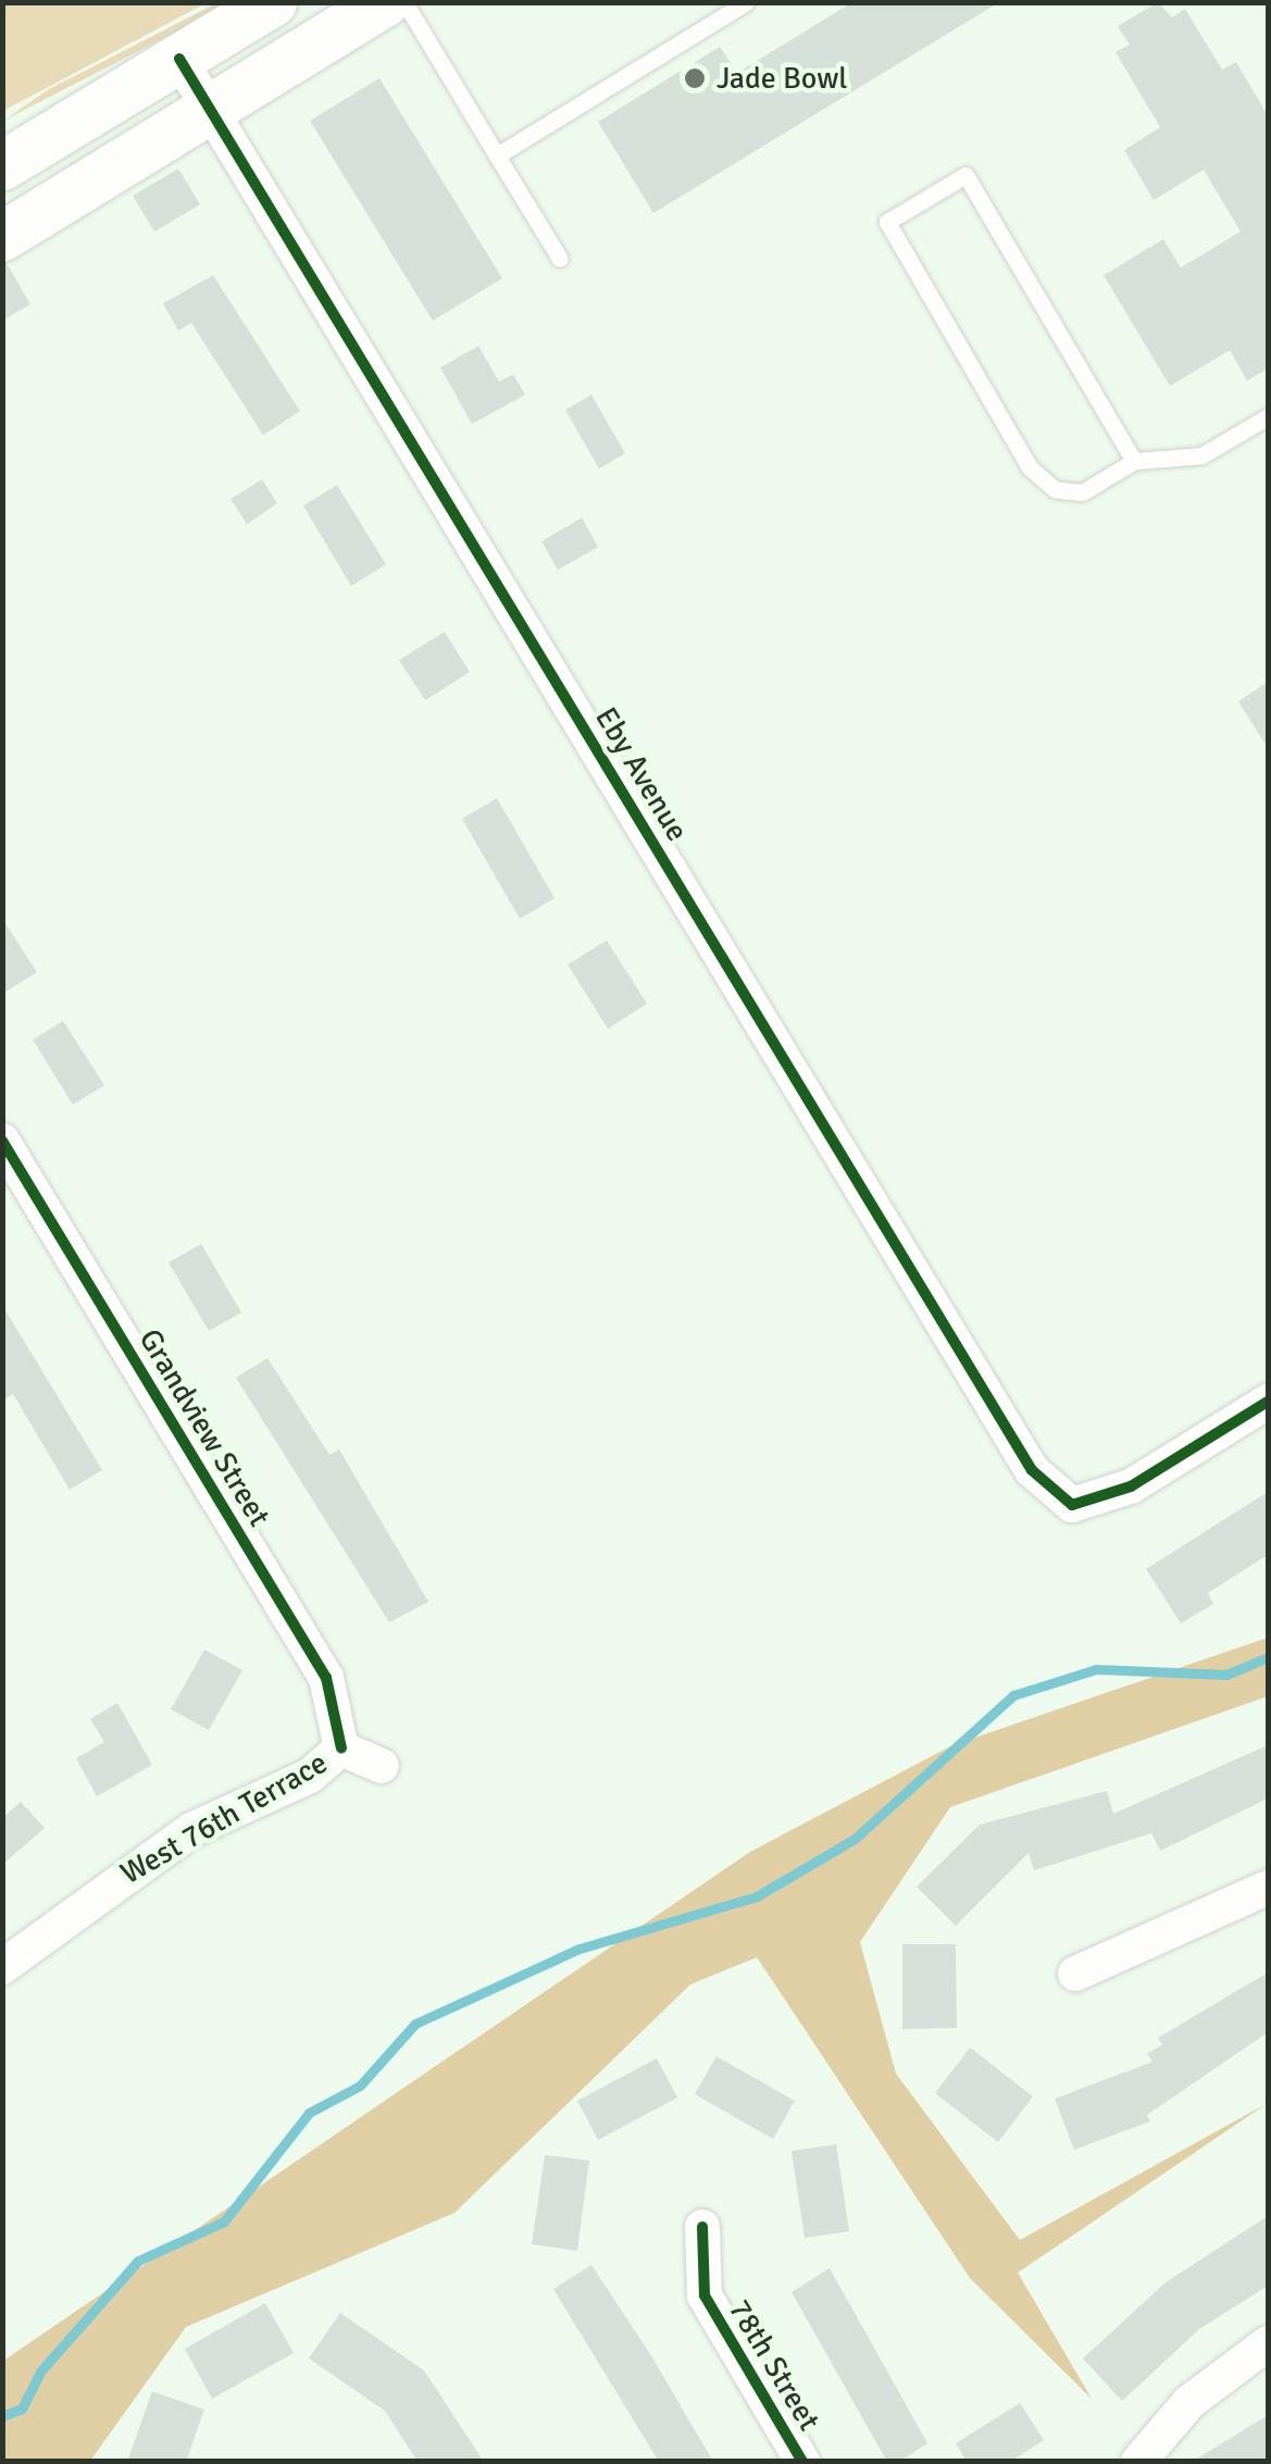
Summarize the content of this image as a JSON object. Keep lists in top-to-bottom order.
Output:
{
  "streets": {
    "street": [
      "Eby Avenue",
      "Grandview Street",
      "West 76th Terrace",
      "78th Street"
    ]
  },
  "crossings": [
    ["Grandview Street", "West 76th Terrace"]
  ],
  "places": ["Jade Bowl"]
}
